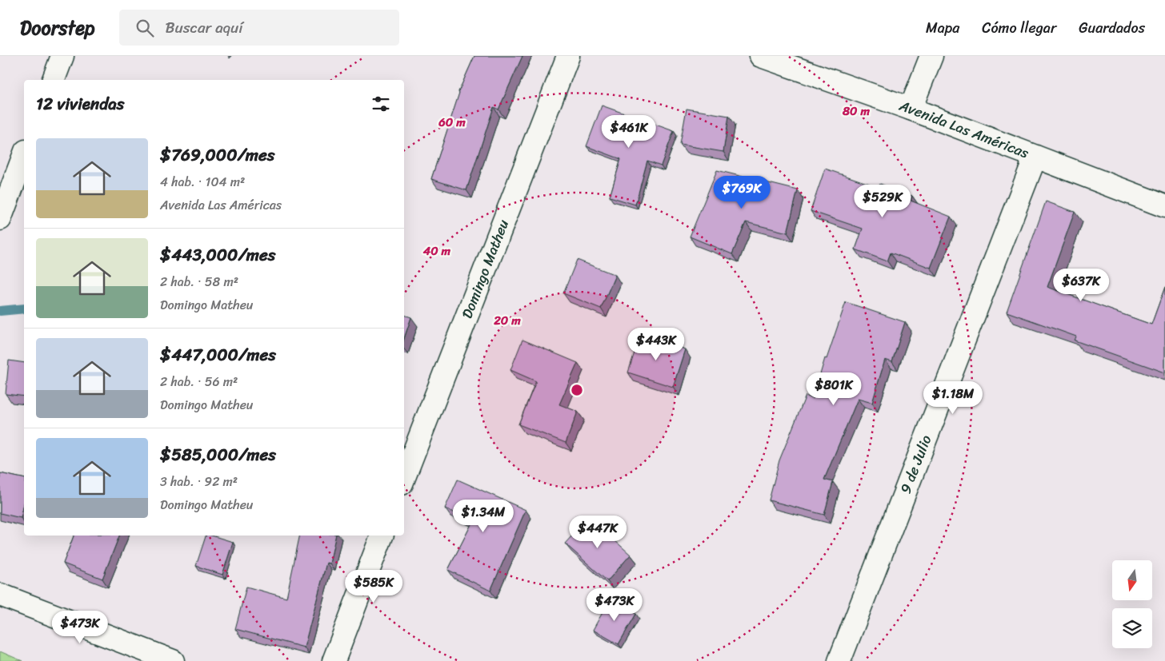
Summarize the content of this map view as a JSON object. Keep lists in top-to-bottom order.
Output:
{
  "streets": {
    "street": ["Avenida Las Américas", "Domingo Matheu", "9 de Julio"]
  },
  "crossings": [
    ["Avenida Las Américas", "9 de Julio"]
  ],
  "north": "bottom",
  "page": {
    "header": "Doorstep",
    "search": "Buscar aquí",
    "nav": ["Mapa", "Cómo llegar", "Guardados"],
    "heading": "12 viviendas",
    "price": [
      "$461K",
      "$769K",
      "$529K",
      "$637K",
      "$443K",
      "$801K",
      "$1.18M",
      "$1.34M",
      "$447K",
      "$585K",
      "$473K",
      "$473K"
    ],
    "list": [
      {
        "name": "$769,000/mes",
        "note": "4 hab. · 104 m² · Avenida Las Américas"
      },
      {
        "name": "$443,000/mes",
        "note": "2 hab. · 58 m² · Domingo Matheu"
      },
      {
        "name": "$447,000/mes",
        "note": "2 hab. · 56 m² · Domingo Matheu"
      },
      {
        "name": "$585,000/mes",
        "note": "3 hab. · 92 m² · Domingo Matheu"
      }
    ]
  },
  "rings": [
    "80 m",
    "60 m",
    "40 m",
    "20 m"
  ]
}
